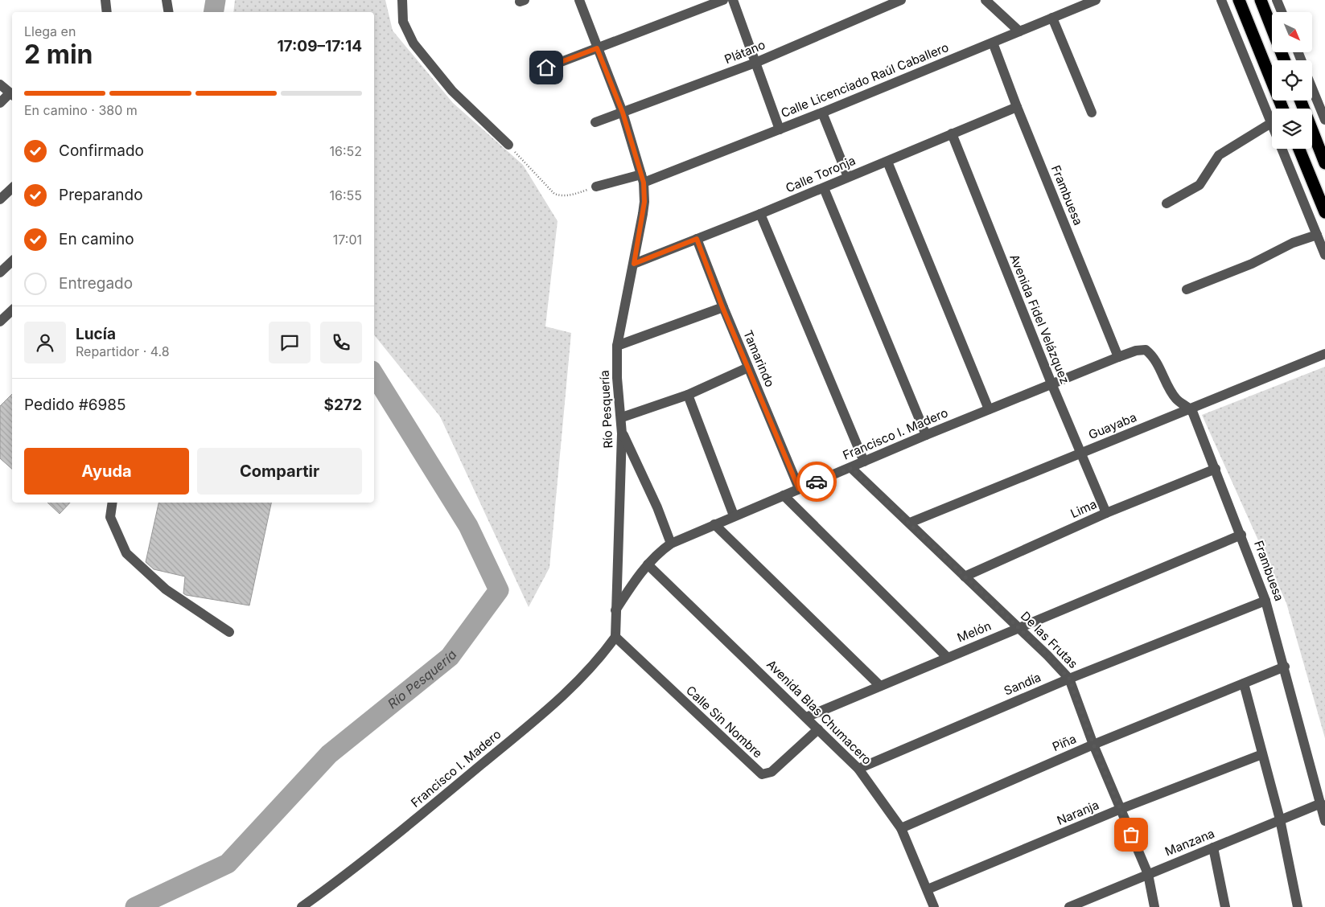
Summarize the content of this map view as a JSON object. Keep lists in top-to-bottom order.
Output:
{
  "streets": {
    "street": [
      "Plátano",
      "Calle Licenciado Raúl Caballero",
      "Calle Toronja",
      "Frambuesa",
      "Avenida Fidel Velázquez",
      "Tamarindo",
      "Río Pesquería",
      "Guayaba",
      "Francisco I. Madero",
      "Lima",
      "Melón",
      "De las Frutas",
      "Sandía",
      "Avenida Blas Chumacero",
      "Calle Sin Nombre",
      "Piña",
      "Naranja",
      "Manzana"
    ]
  },
  "crossings": [
    ["Plátano", "Río Pesquería"],
    ["Calle Licenciado Raúl Caballero", "Frambuesa"],
    ["Calle Licenciado Raúl Caballero", "Río Pesquería"],
    ["Calle Toronja", "Frambuesa"],
    ["Calle Toronja", "Avenida Fidel Velázquez"],
    ["Calle Toronja", "Tamarindo"],
    ["Calle Toronja", "Río Pesquería"],
    ["Frambuesa", "Guayaba"],
    ["Frambuesa", "Francisco I. Madero"],
    ["Frambuesa", "Lima"],
    ["Frambuesa", "Melón"],
    ["Frambuesa", "Sandía"],
    ["Frambuesa", "Piña"],
    ["Frambuesa", "Manzana"],
    ["Avenida Fidel Velázquez", "Guayaba"],
    ["Avenida Fidel Velázquez", "Francisco I. Madero"],
    ["Avenida Fidel Velázquez", "Lima"],
    ["Tamarindo", "Francisco I. Madero"],
    ["Río Pesquería", "Francisco I. Madero"],
    ["Río Pesquería", "Calle Sin Nombre"],
    ["Guayaba", "Francisco I. Madero"],
    ["Guayaba", "De las Frutas"],
    ["Francisco I. Madero", "De las Frutas"],
    ["Francisco I. Madero", "Avenida Blas Chumacero"],
    ["Francisco I. Madero", "Calle Sin Nombre"],
    ["Lima", "De las Frutas"],
    ["Melón", "De las Frutas"],
    ["Melón", "Avenida Blas Chumacero"],
    ["De las Frutas", "Sandía"],
    ["De las Frutas", "Piña"],
    ["De las Frutas", "Naranja"],
    ["De las Frutas", "Manzana"],
    ["Sandía", "Avenida Blas Chumacero"],
    ["Avenida Blas Chumacero", "Calle Sin Nombre"],
    ["Avenida Blas Chumacero", "Piña"],
    ["Avenida Blas Chumacero", "Naranja"]
  ],
  "water": ["Río Pesquería"],
  "north": "bottom right",
  "page": {
    "heading": ["2 min", "Llega en", "17:09–17:14"],
    "panel": [
      "Lucía",
      "Repartidor · 4.8",
      "Pedido #6985",
      "$272"
    ],
    "bar": "En camino · 380 m",
    "list": [
      ["Confirmado", "16:52"],
      ["Preparando", "16:55"],
      ["En camino", "17:01"],
      "Entregado"
    ],
    "buttons": ["Ayuda", "Compartir"]
  }
}
